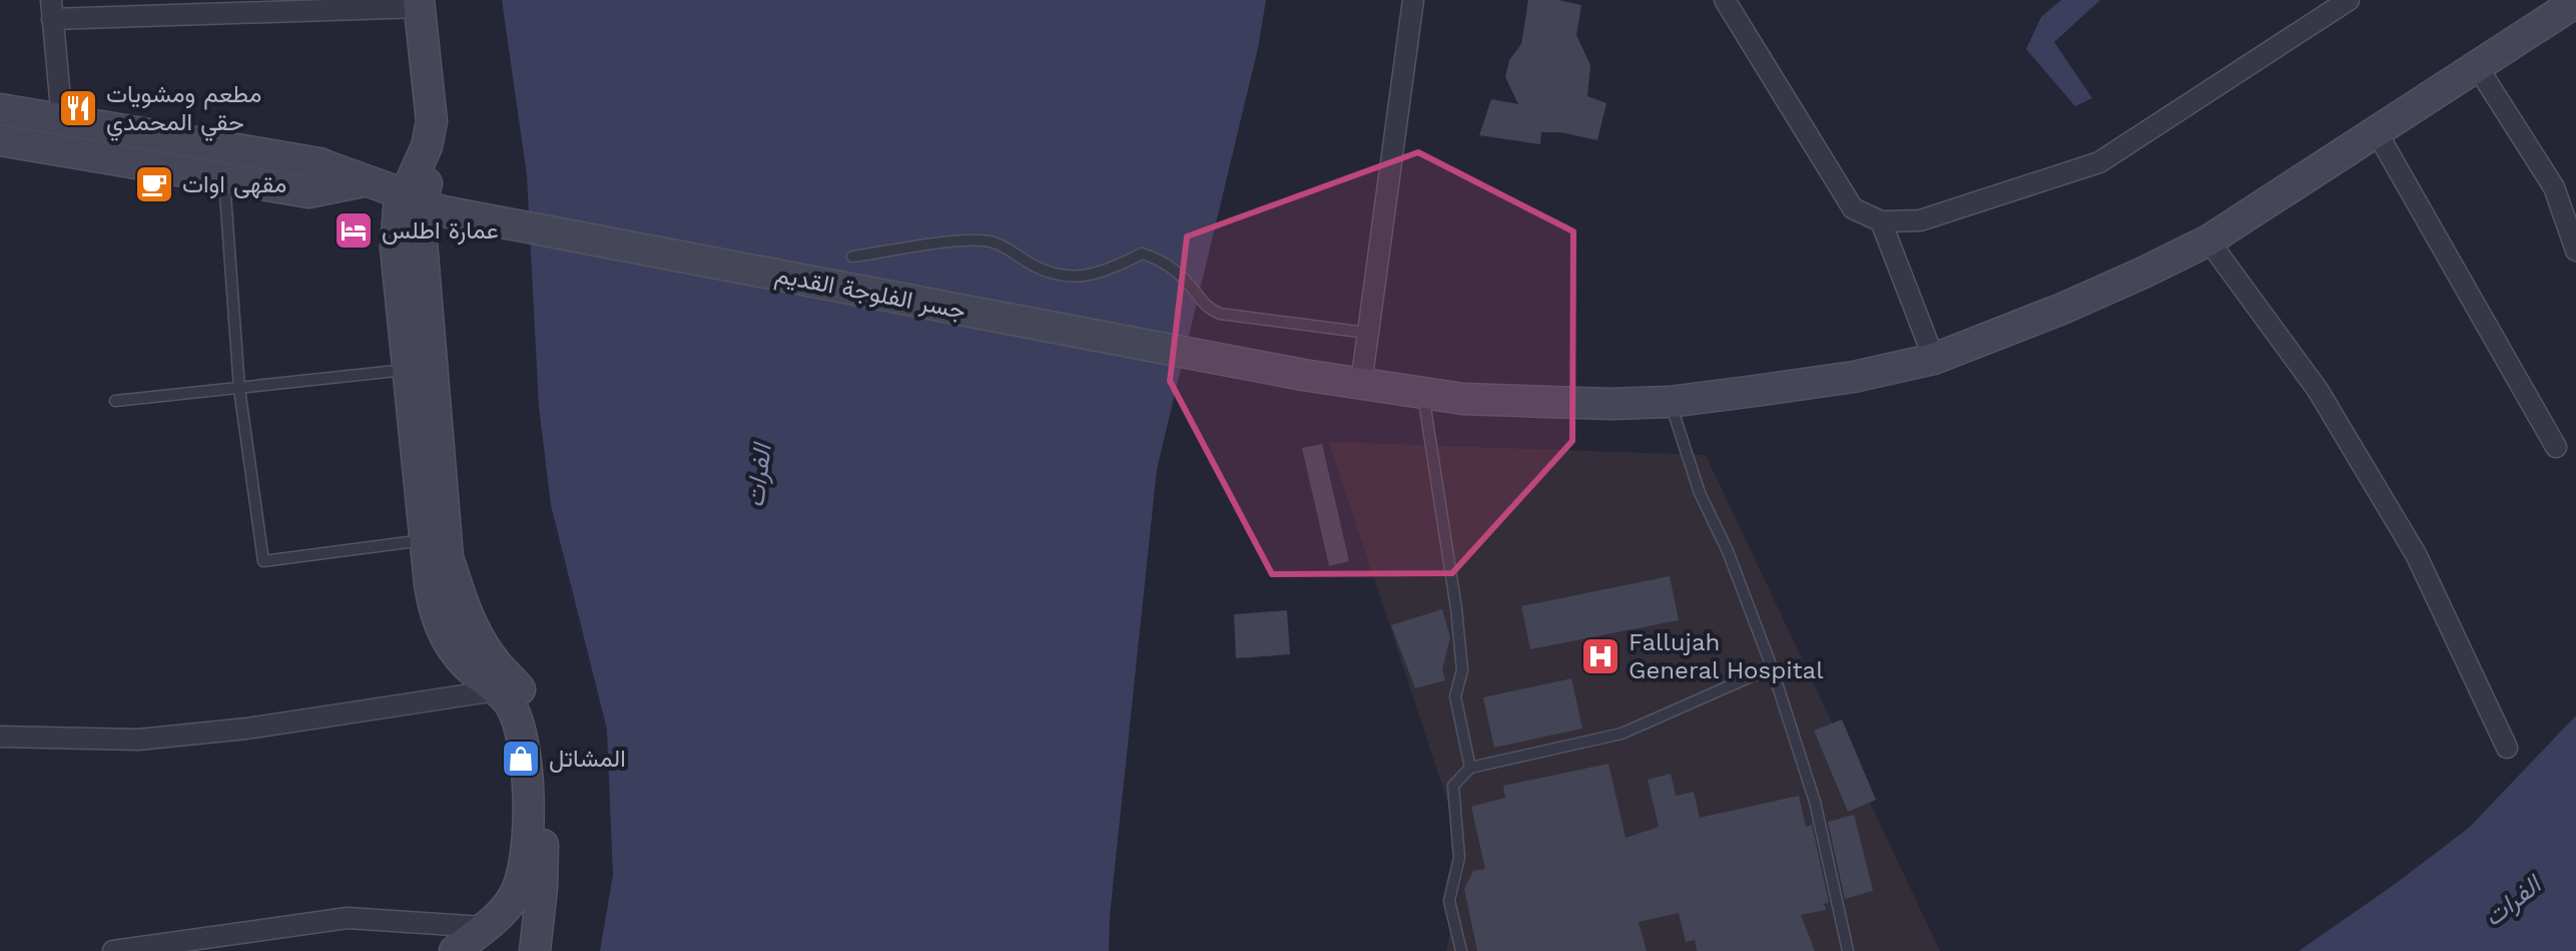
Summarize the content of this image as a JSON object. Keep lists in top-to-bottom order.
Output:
{
  "streets": {
    "main road": ["جسر الفلوجة القديم"]
  },
  "water": ["الفرات"],
  "places": {
    "restaurant": ["مطعم ومشويات حقي المحمدي"],
    "cafe": ["مقهى اوات"],
    "hotel": ["عمارة اطلس"],
    "hospital": ["Fallujah General Hospital"],
    "shop": ["المشاتل"]
  }
}
